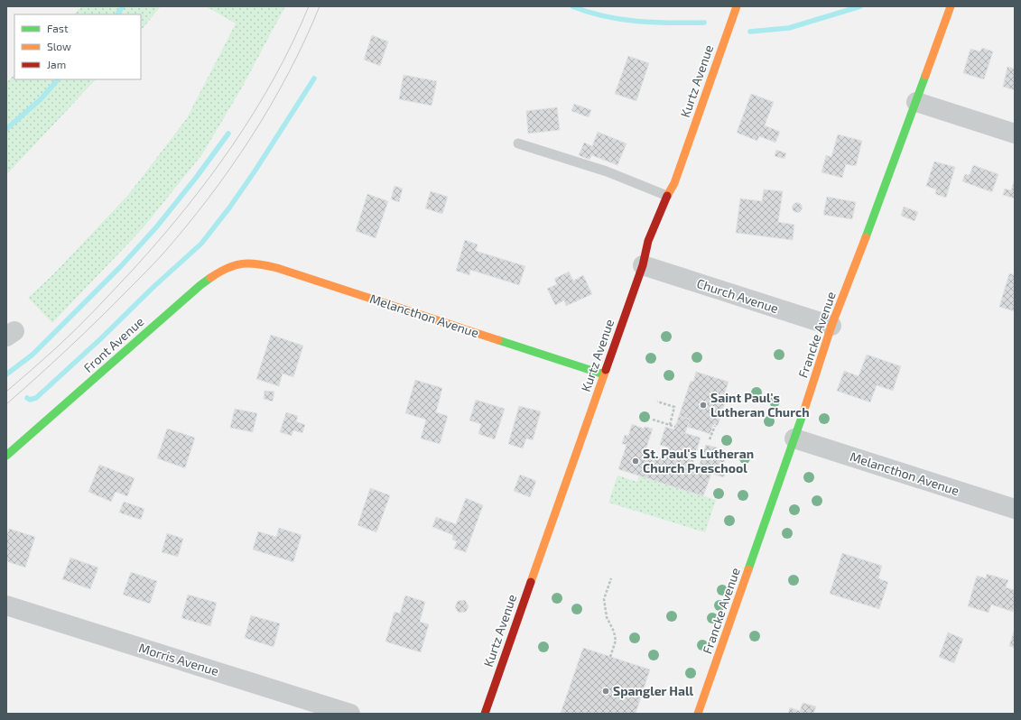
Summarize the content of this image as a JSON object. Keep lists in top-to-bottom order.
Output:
{
  "streets": {
    "street": [
      "Kurtz Avenue",
      "Church Avenue",
      "Melancthon Avenue",
      "Francke Avenue",
      "Front Avenue",
      "Morris Avenue"
    ]
  },
  "crossings": [
    ["Kurtz Avenue", "Church Avenue"],
    ["Kurtz Avenue", "Melancthon Avenue"],
    ["Church Avenue", "Francke Avenue"],
    ["Melancthon Avenue", "Francke Avenue"],
    ["Melancthon Avenue", "Front Avenue"]
  ],
  "places": ["Saint Paul's Lutheran Church", "St. Paul's Lutheran Church Preschool", "Spangler Hall"],
  "legend": ["Fast", "Slow", "Jam"]
}
